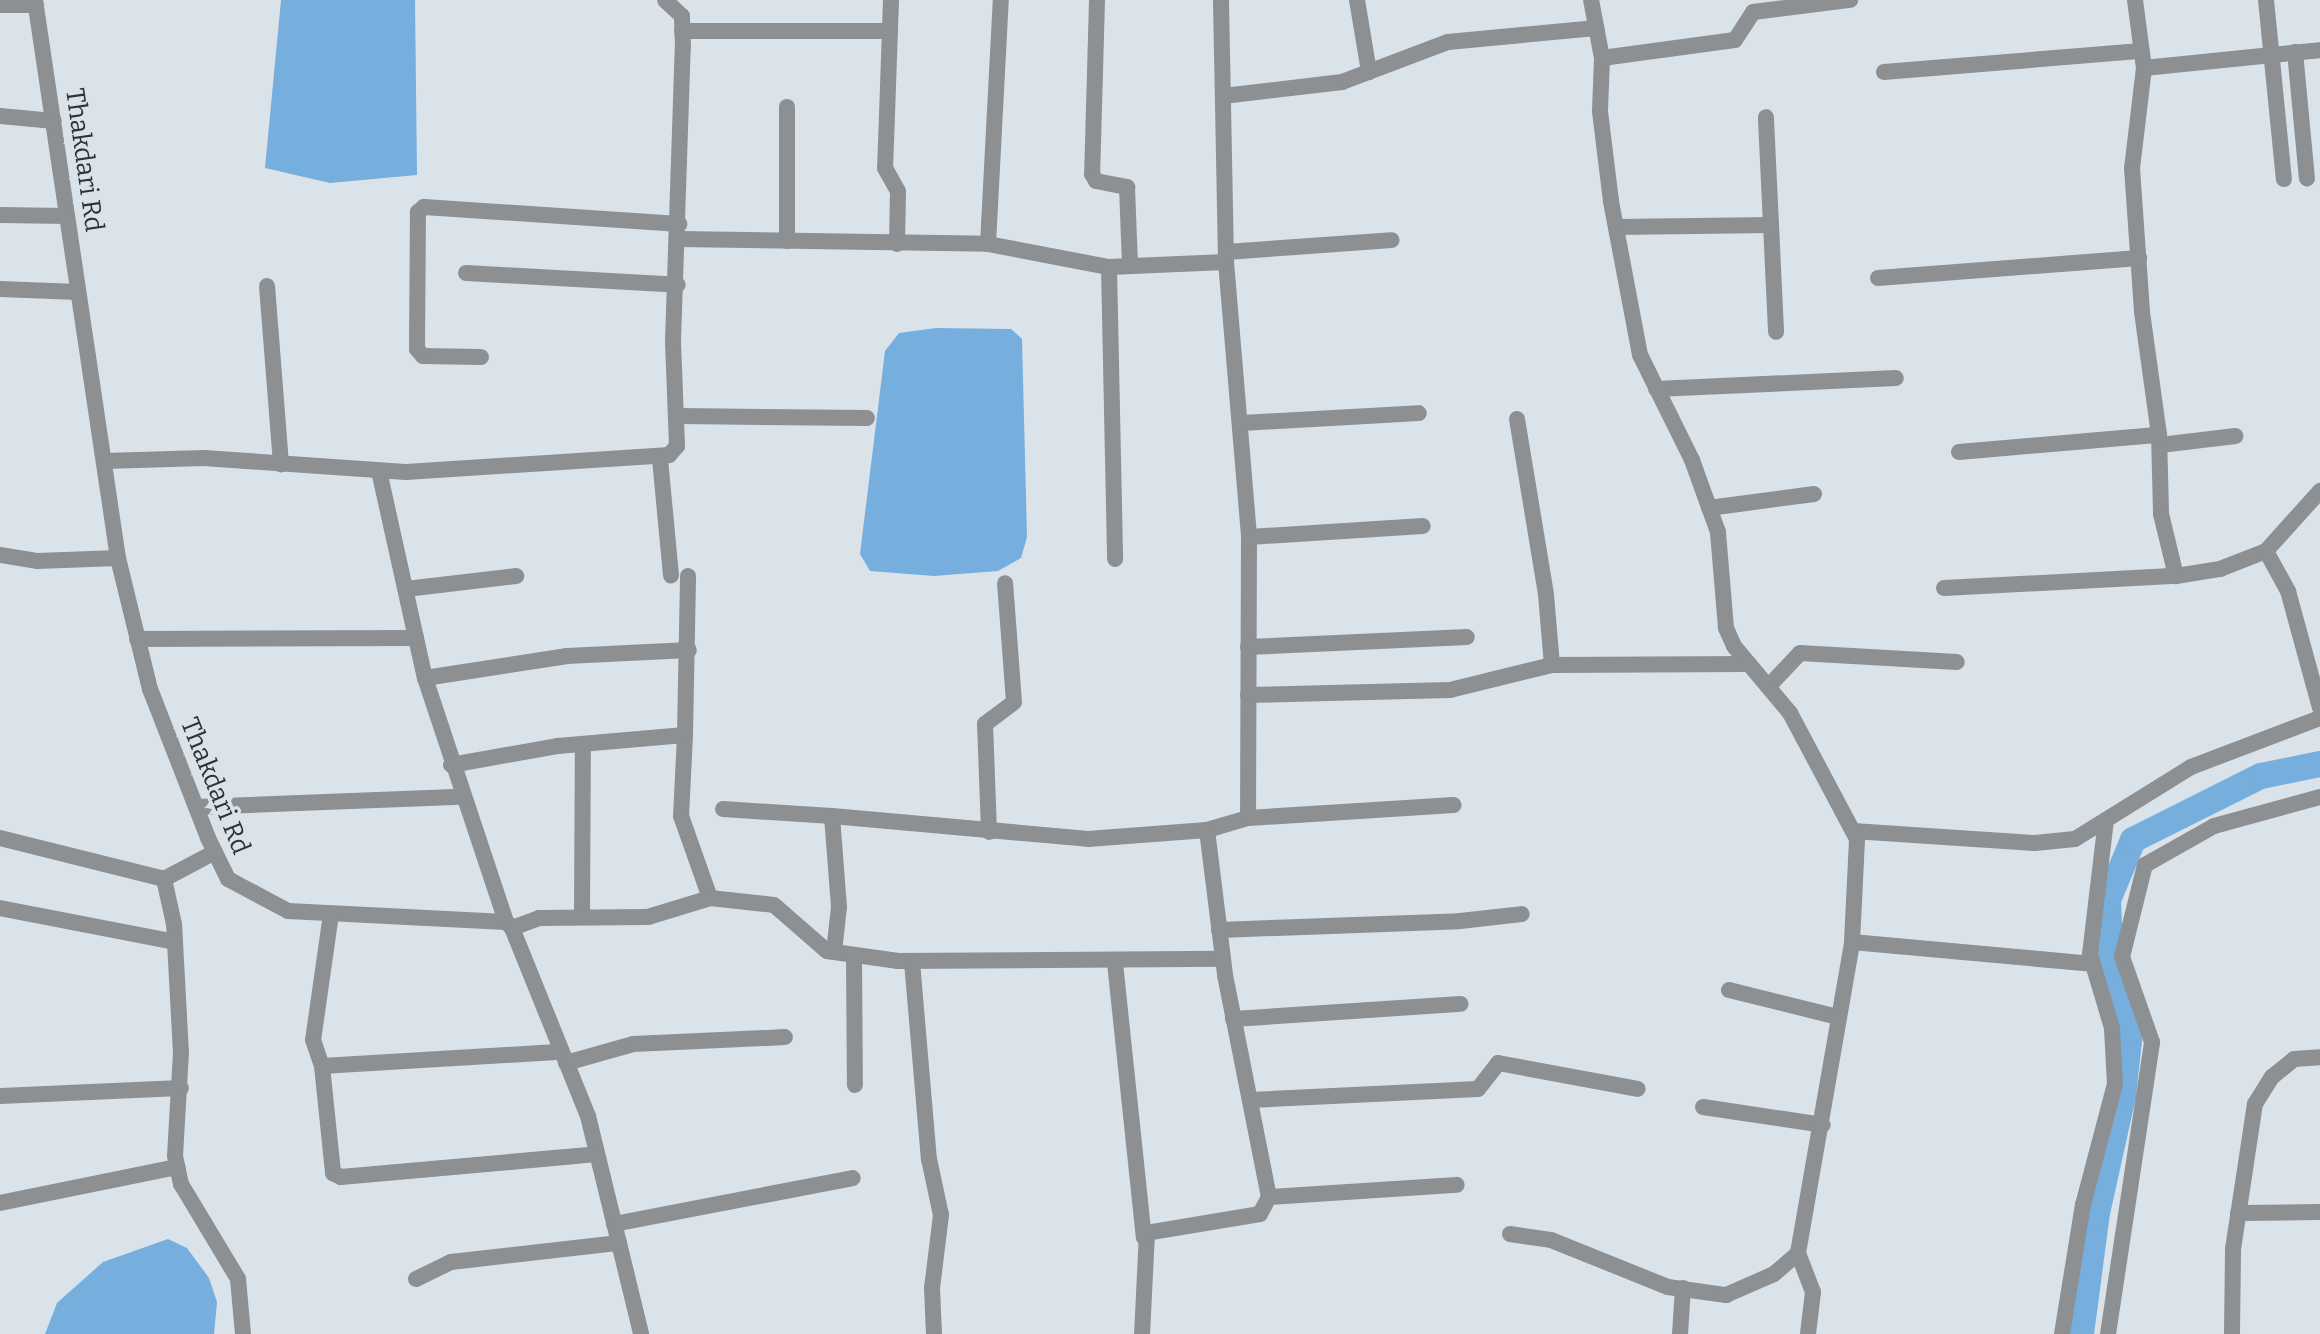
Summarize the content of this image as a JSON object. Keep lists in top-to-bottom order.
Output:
{
  "streets": {
    "street": ["Thakdari Rd"]
  }
}
